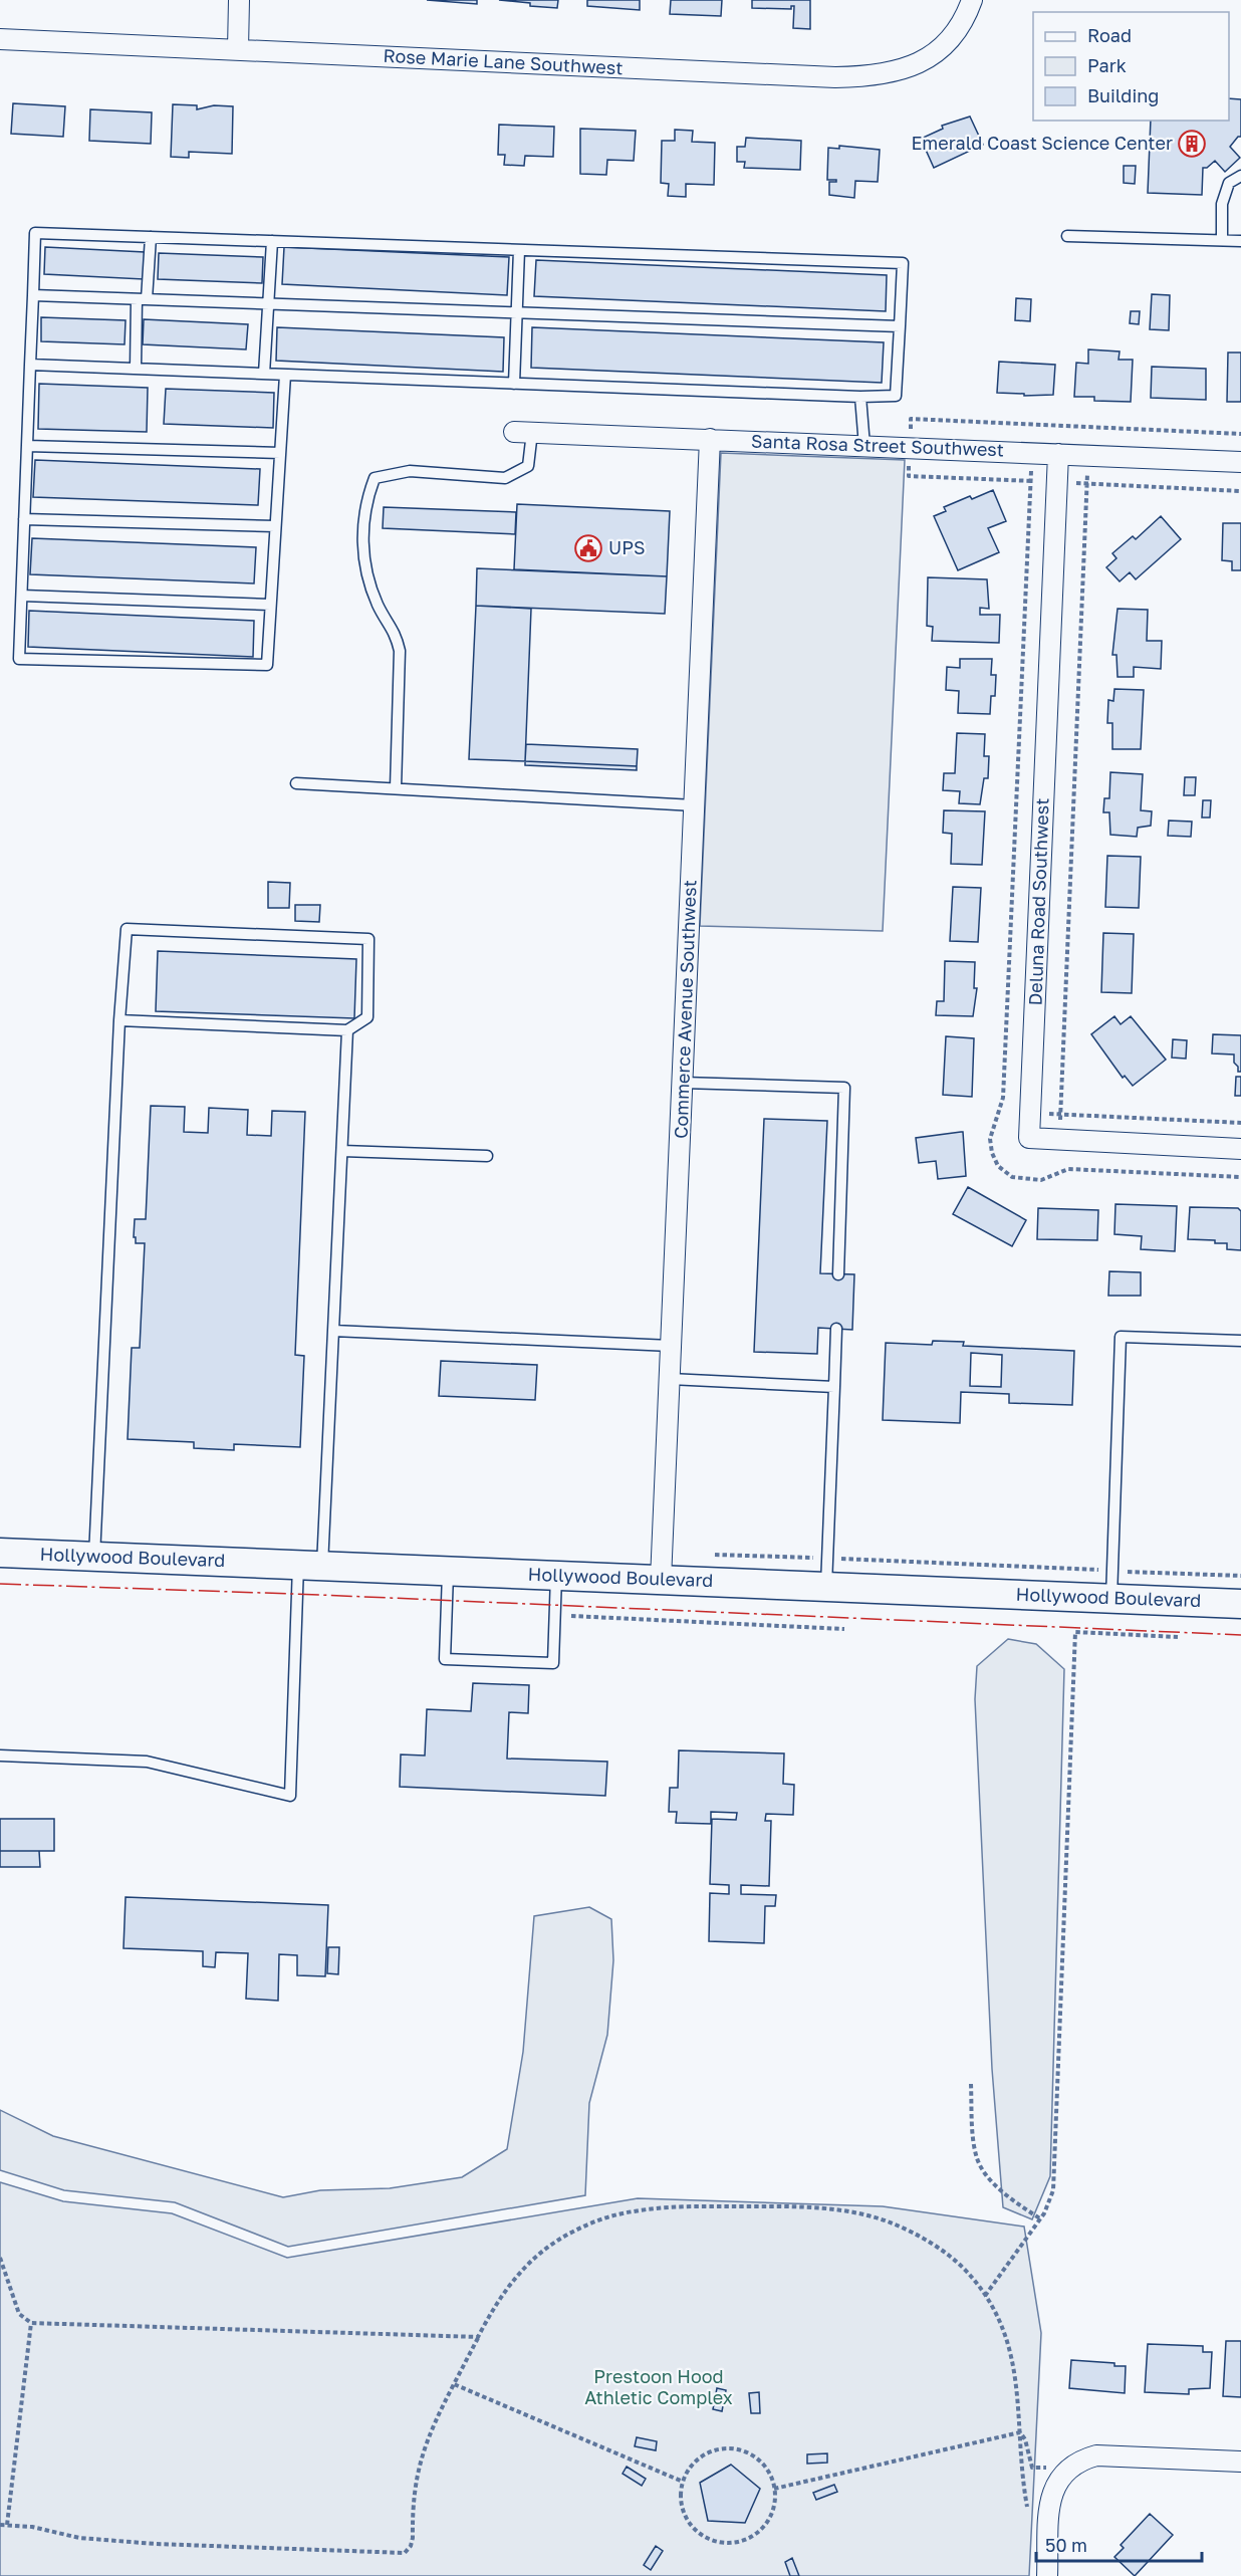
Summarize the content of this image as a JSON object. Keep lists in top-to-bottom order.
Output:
{
  "streets": {
    "street": [
      "Rose Marie Lane Southwest",
      "Santa Rosa Street Southwest",
      "Deluna Road Southwest",
      "Commerce Avenue Southwest",
      "Hollywood Boulevard"
    ]
  },
  "crossings": [
    ["Santa Rosa Street Southwest", "Deluna Road Southwest"],
    ["Santa Rosa Street Southwest", "Commerce Avenue Southwest"],
    ["Commerce Avenue Southwest", "Hollywood Boulevard"]
  ],
  "parks": ["Prestoon Hood Athletic Complex"],
  "places": {
    "building": ["Emerald Coast Science Center"],
    "public building": ["UPS"]
  },
  "legend": ["Road", "Park", "Building"],
  "scale_bar": "50 m"
}
